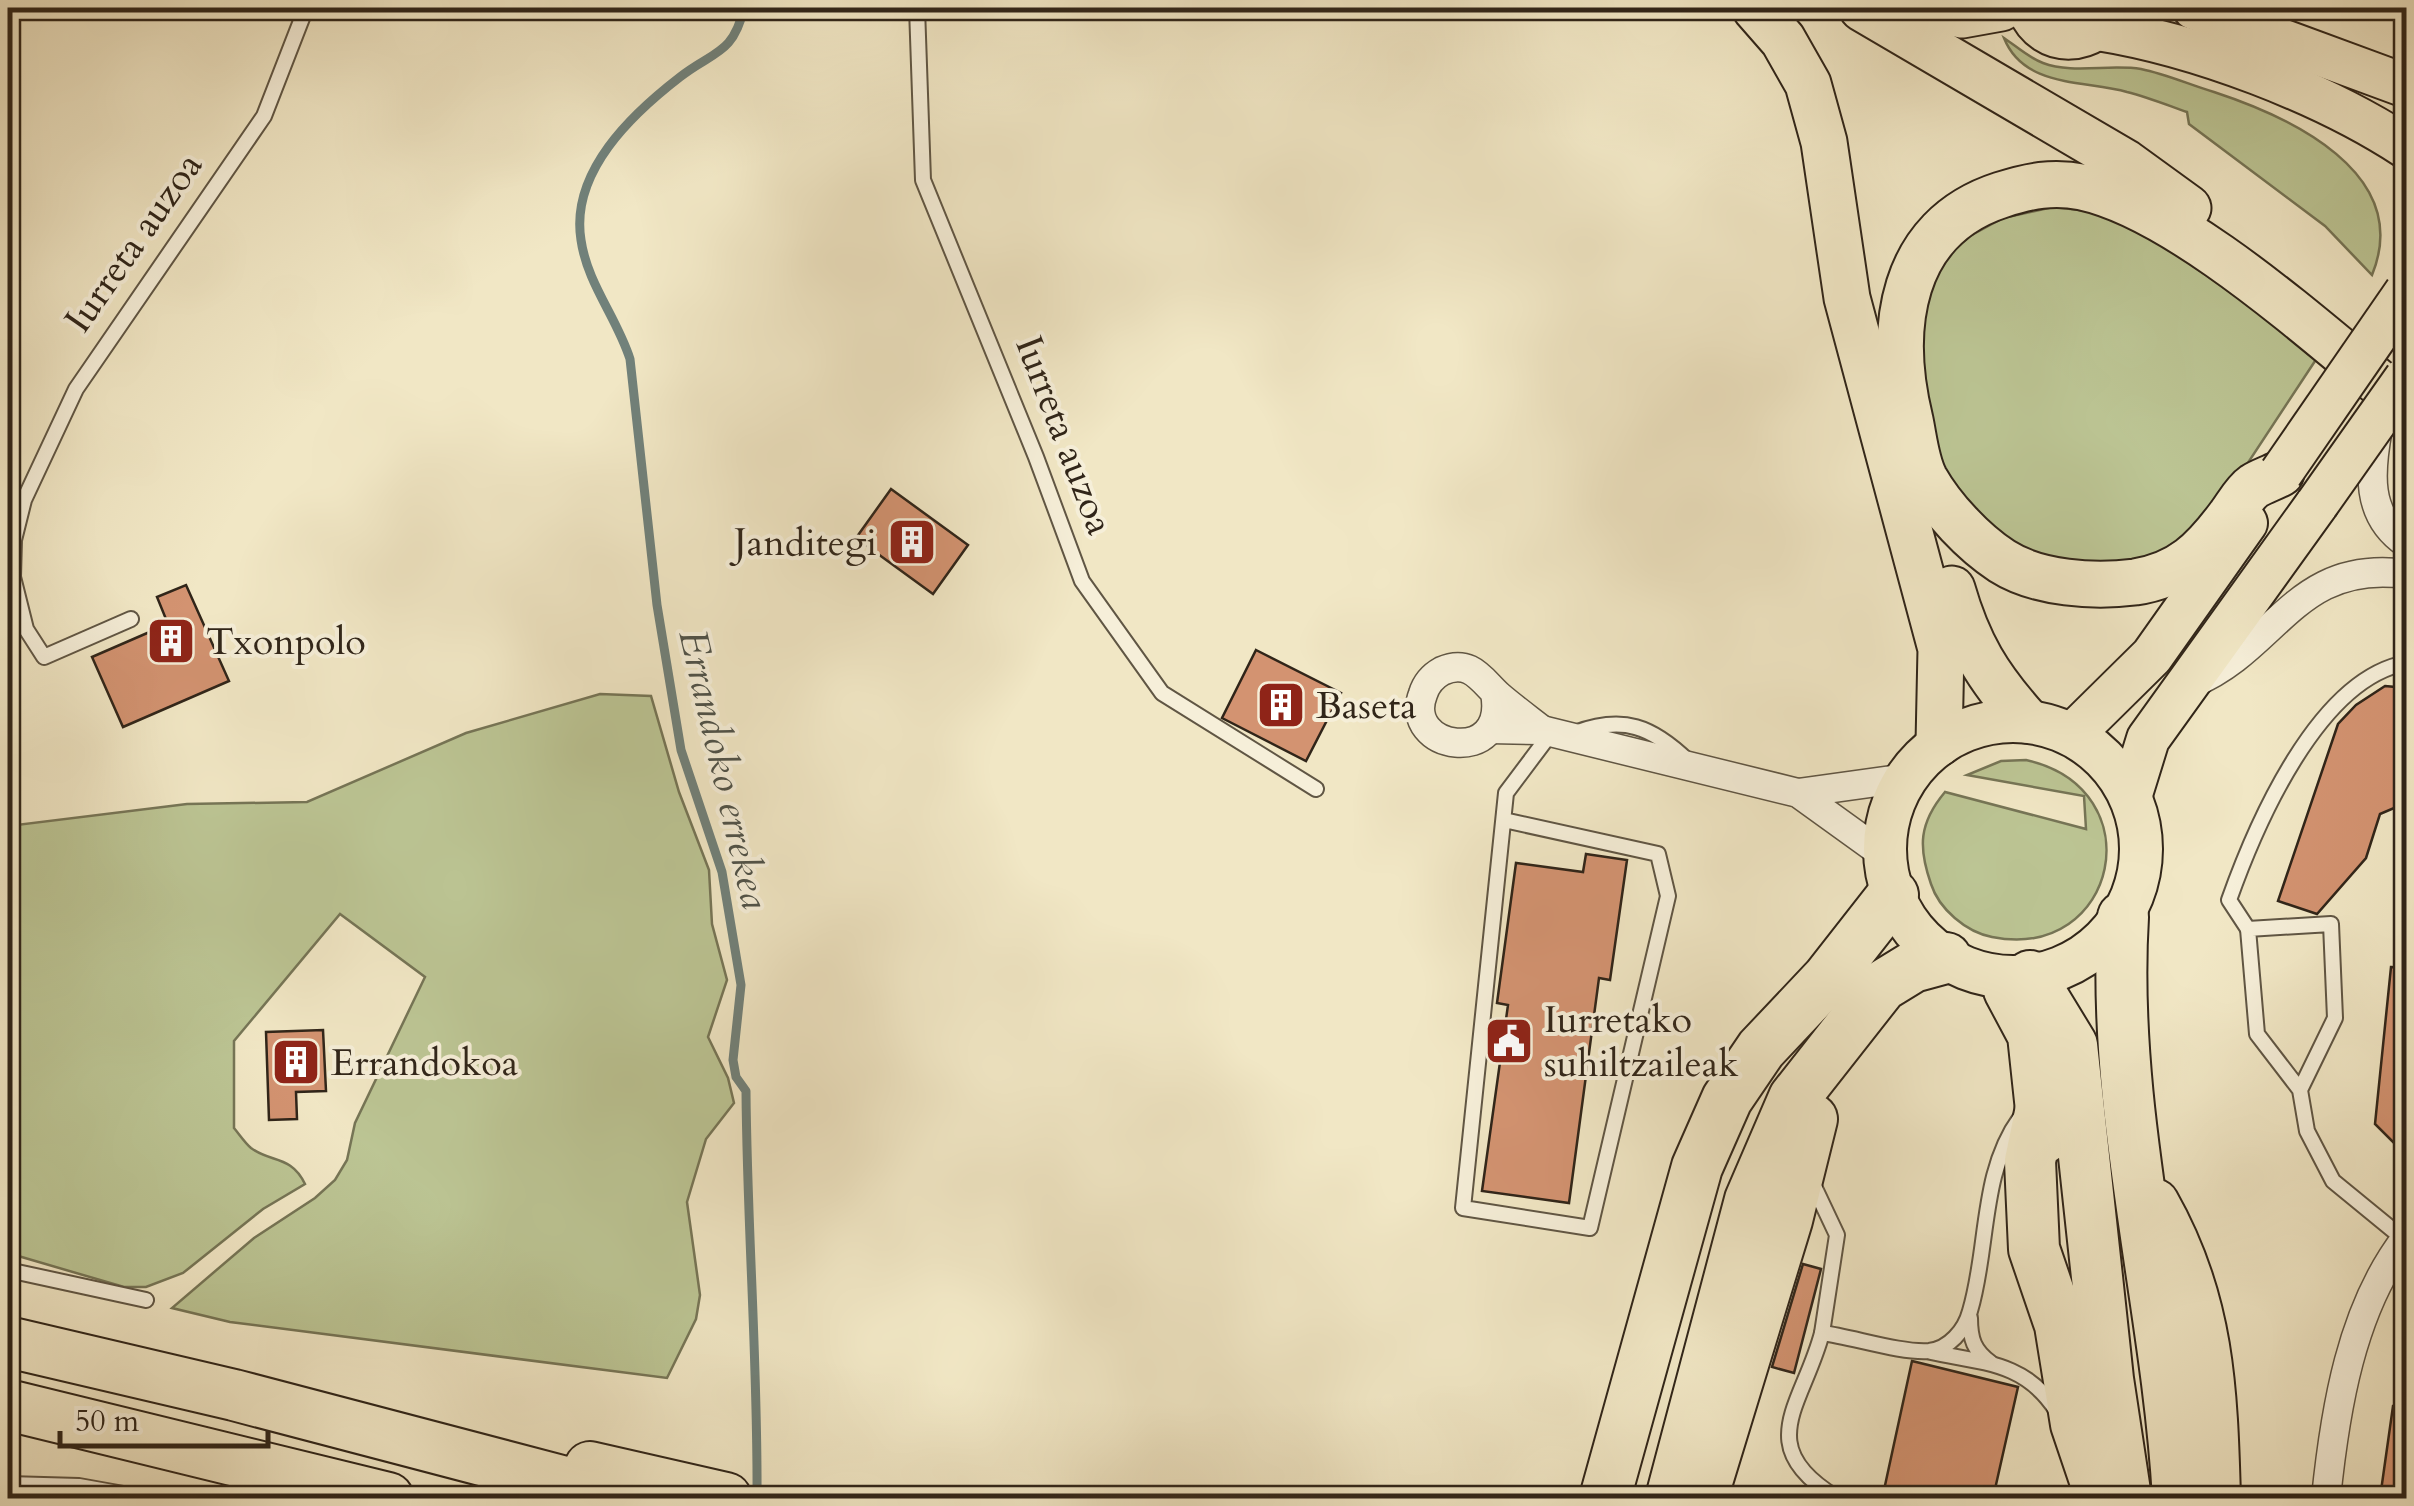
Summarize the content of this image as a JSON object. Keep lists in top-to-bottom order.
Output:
{
  "streets": {
    "lane": ["Iurreta auzoa"]
  },
  "water": ["Errandoko errekea"],
  "places": {
    "building": [
      "Janditegi",
      "Txonpolo",
      "Baseta",
      "Errandokoa"
    ],
    "public building": ["Iurretako suhiltzaileak"]
  },
  "scale_bar": "50 m"
}
